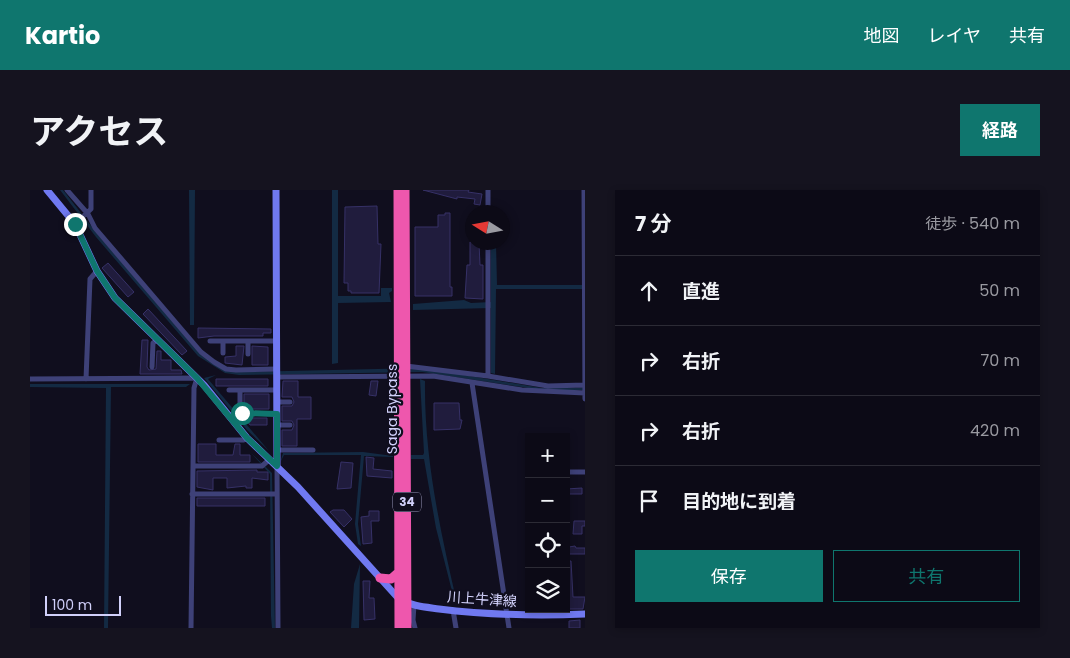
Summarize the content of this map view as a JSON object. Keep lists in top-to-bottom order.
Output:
{
  "streets": {
    "highway": ["Saga Bypass", "34"],
    "street": ["川上牛津線"]
  },
  "crossings": [
    ["Saga Bypass", "川上牛津線"]
  ],
  "scale_bar": "100 m",
  "north": "left",
  "page": {
    "header": "Kartio",
    "nav": ["地図", "レイヤ", "共有"],
    "title": "アクセス",
    "buttons": [
      "経路",
      ["保存", "共有"]
    ],
    "heading": ["7 分", "徒歩 · 540 m"],
    "list": [
      ["直進", "50 m"],
      ["右折", "70 m"],
      ["右折", "420 m"],
      "目的地に到着"
    ],
    "map_buttons": ["+", "−"],
    "scale": "100 m"
  }
}
